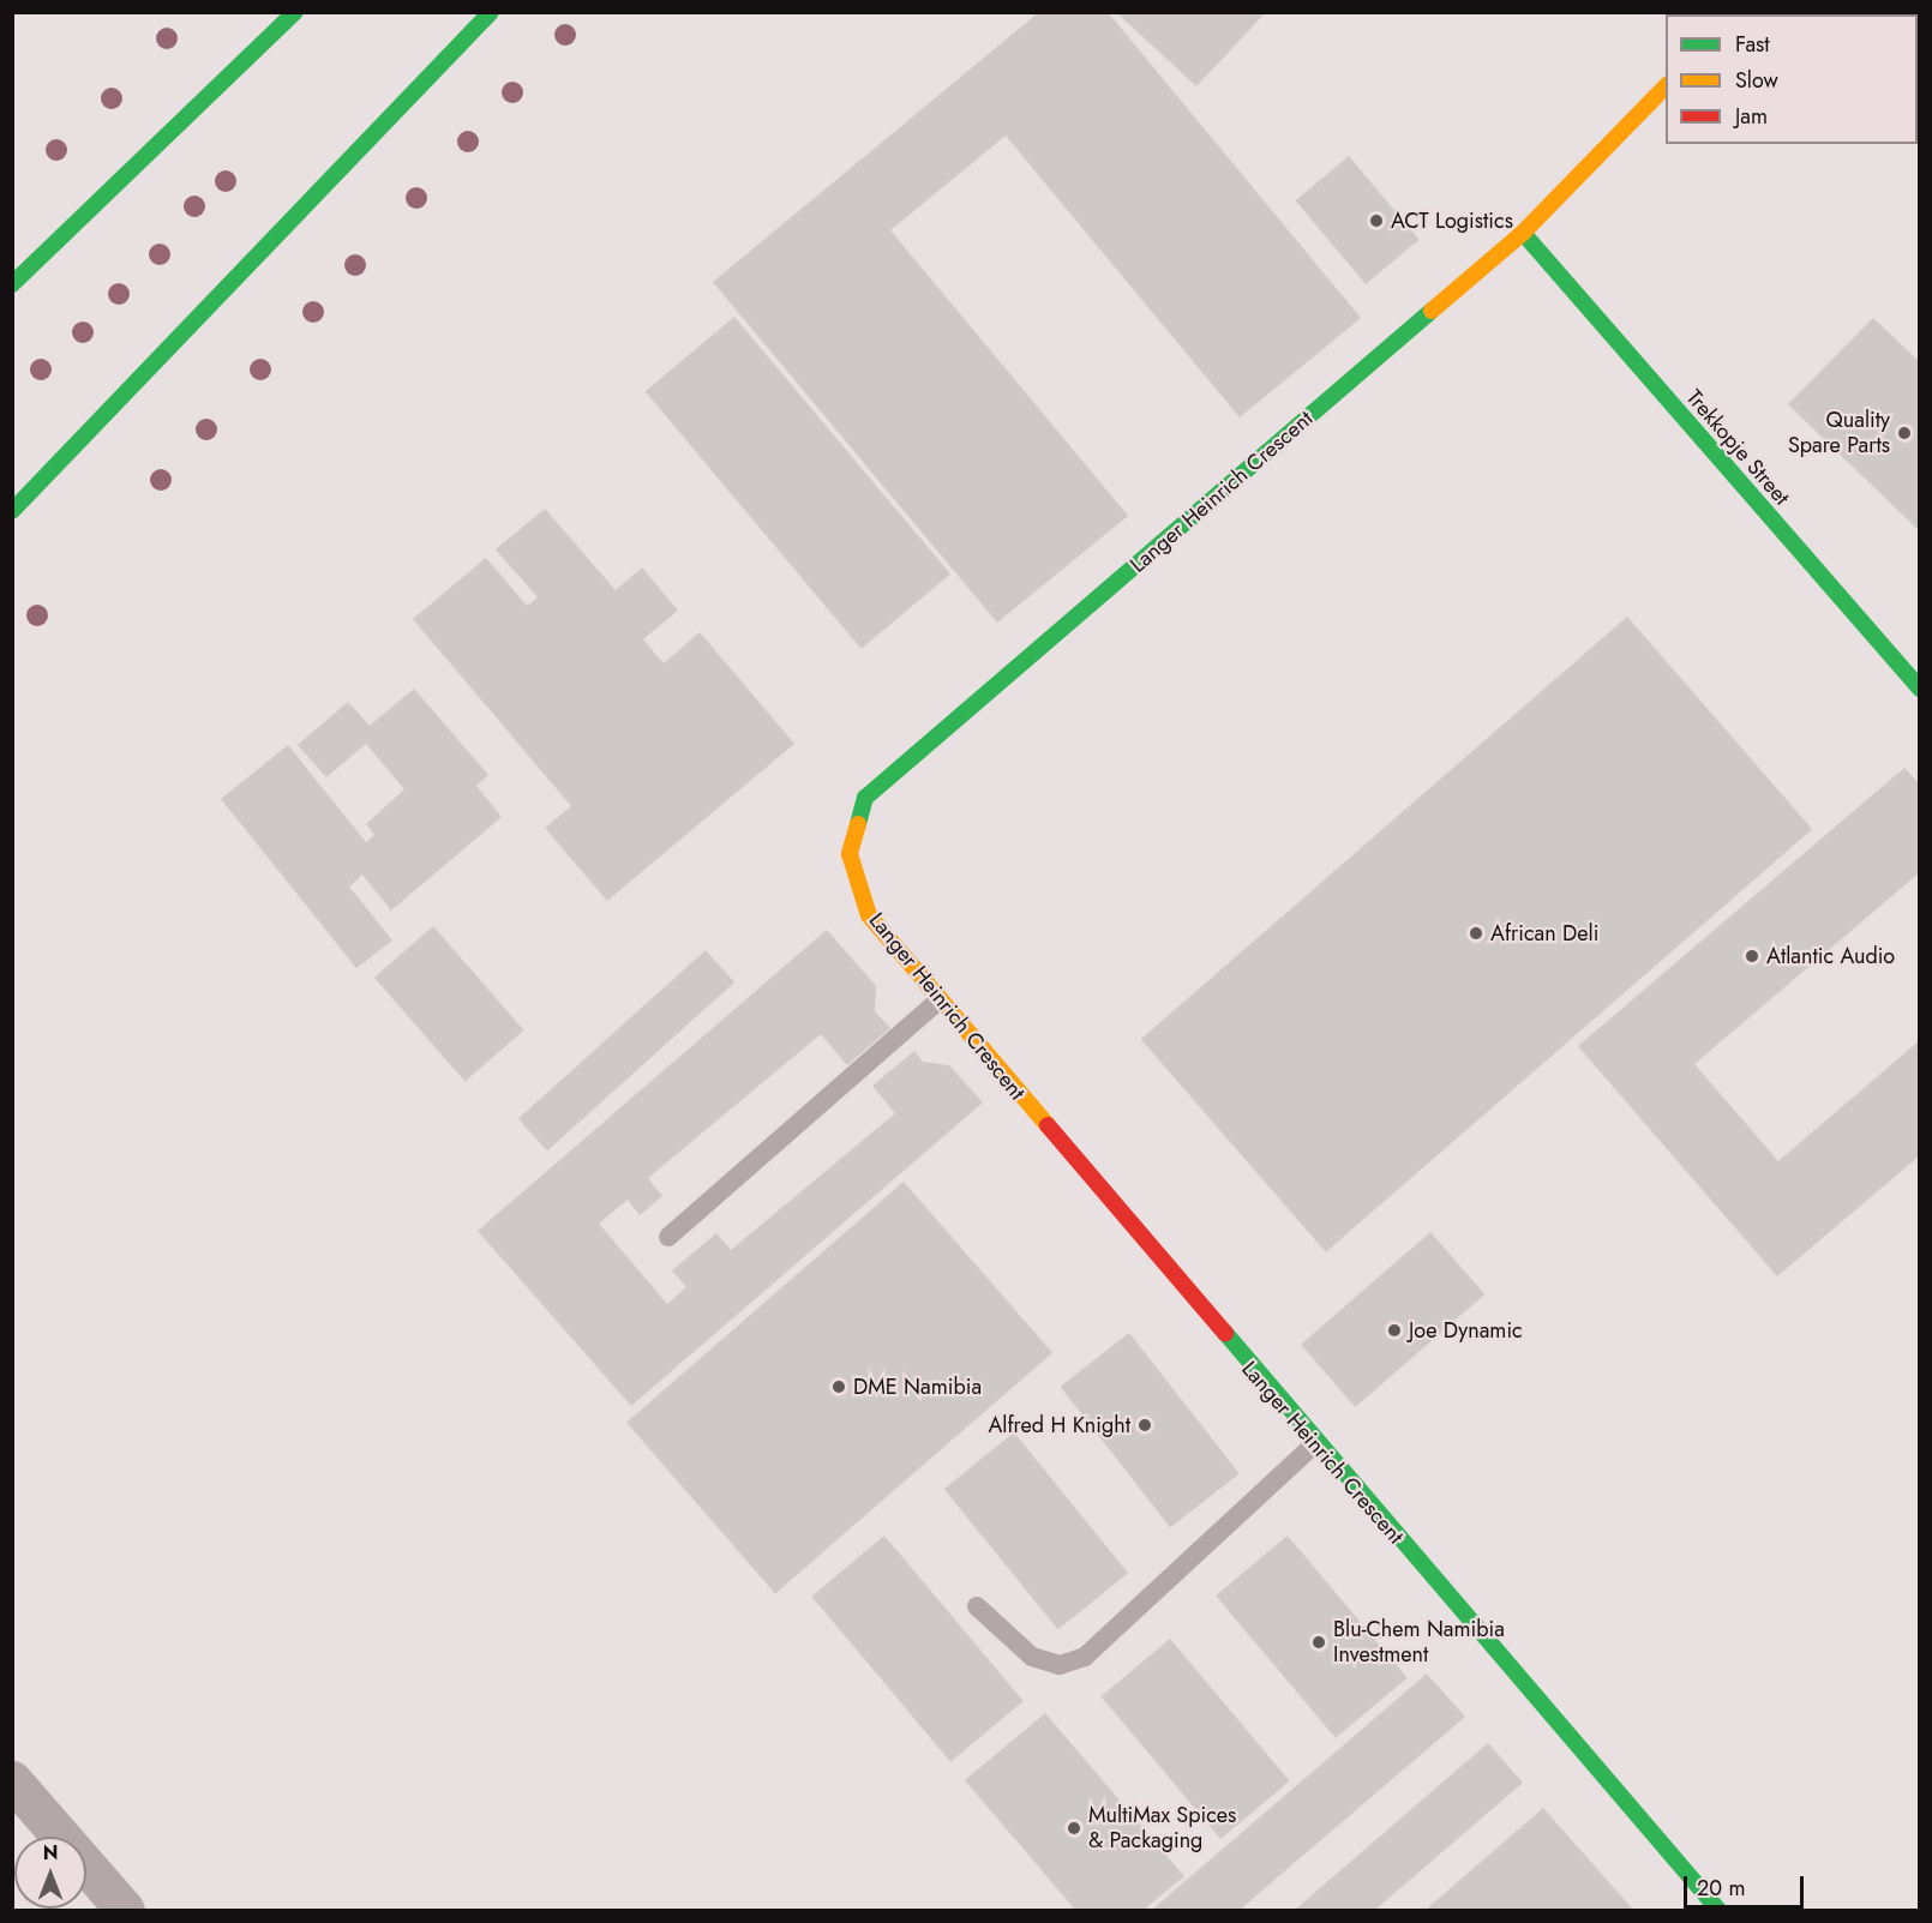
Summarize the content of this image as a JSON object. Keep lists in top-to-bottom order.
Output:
{
  "streets": {
    "main road": ["Trekkopje Street", "Langer Heinrich Crescent"]
  },
  "crossings": [
    ["Trekkopje Street", "Langer Heinrich Crescent"]
  ],
  "places": [
    "ACT Logistics",
    "Quality Spare Parts",
    "African Deli",
    "Atlantic Audio",
    "Joe Dynamic",
    "DME Namibia",
    "Alfred H Knight",
    "Blu-Chem Namibia Investment",
    "MultiMax Spices & Packaging"
  ],
  "legend": ["Fast", "Slow", "Jam"],
  "scale_bar": "20 m",
  "north": "top"
}
